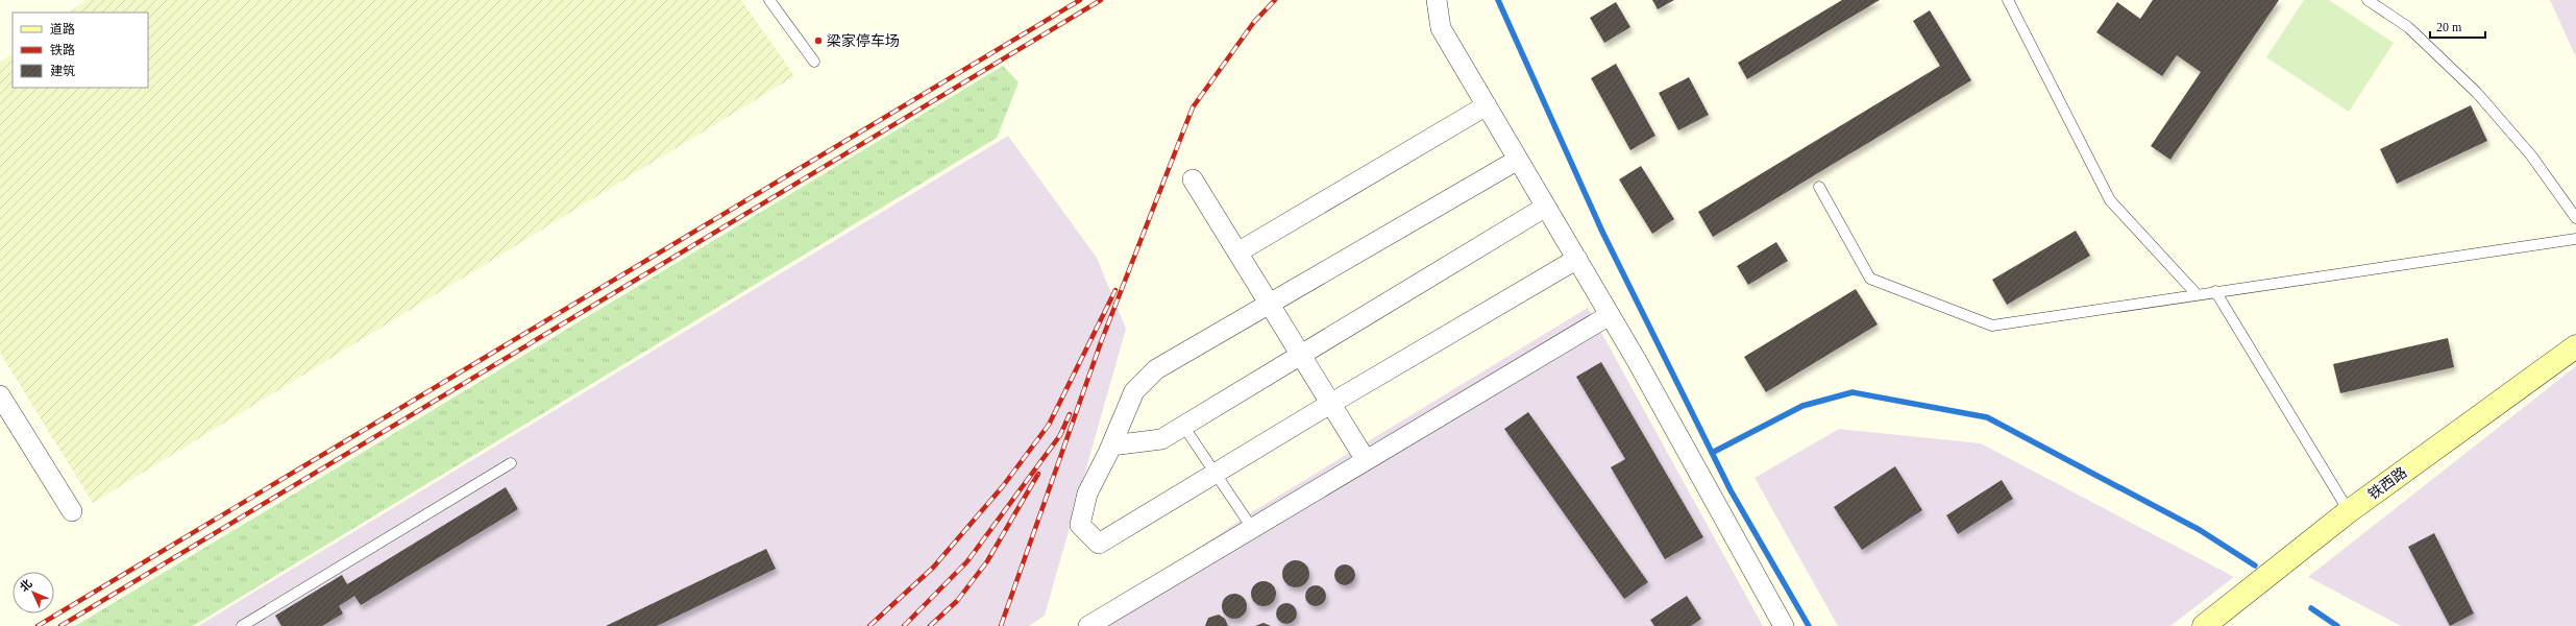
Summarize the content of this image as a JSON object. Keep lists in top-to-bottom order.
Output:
{
  "streets": {
    "street": ["铁西路"]
  },
  "places": ["梁家停车场"],
  "legend": ["道路", "铁路", "建筑"],
  "scale_bar": "20 m",
  "north": "top left"
}
